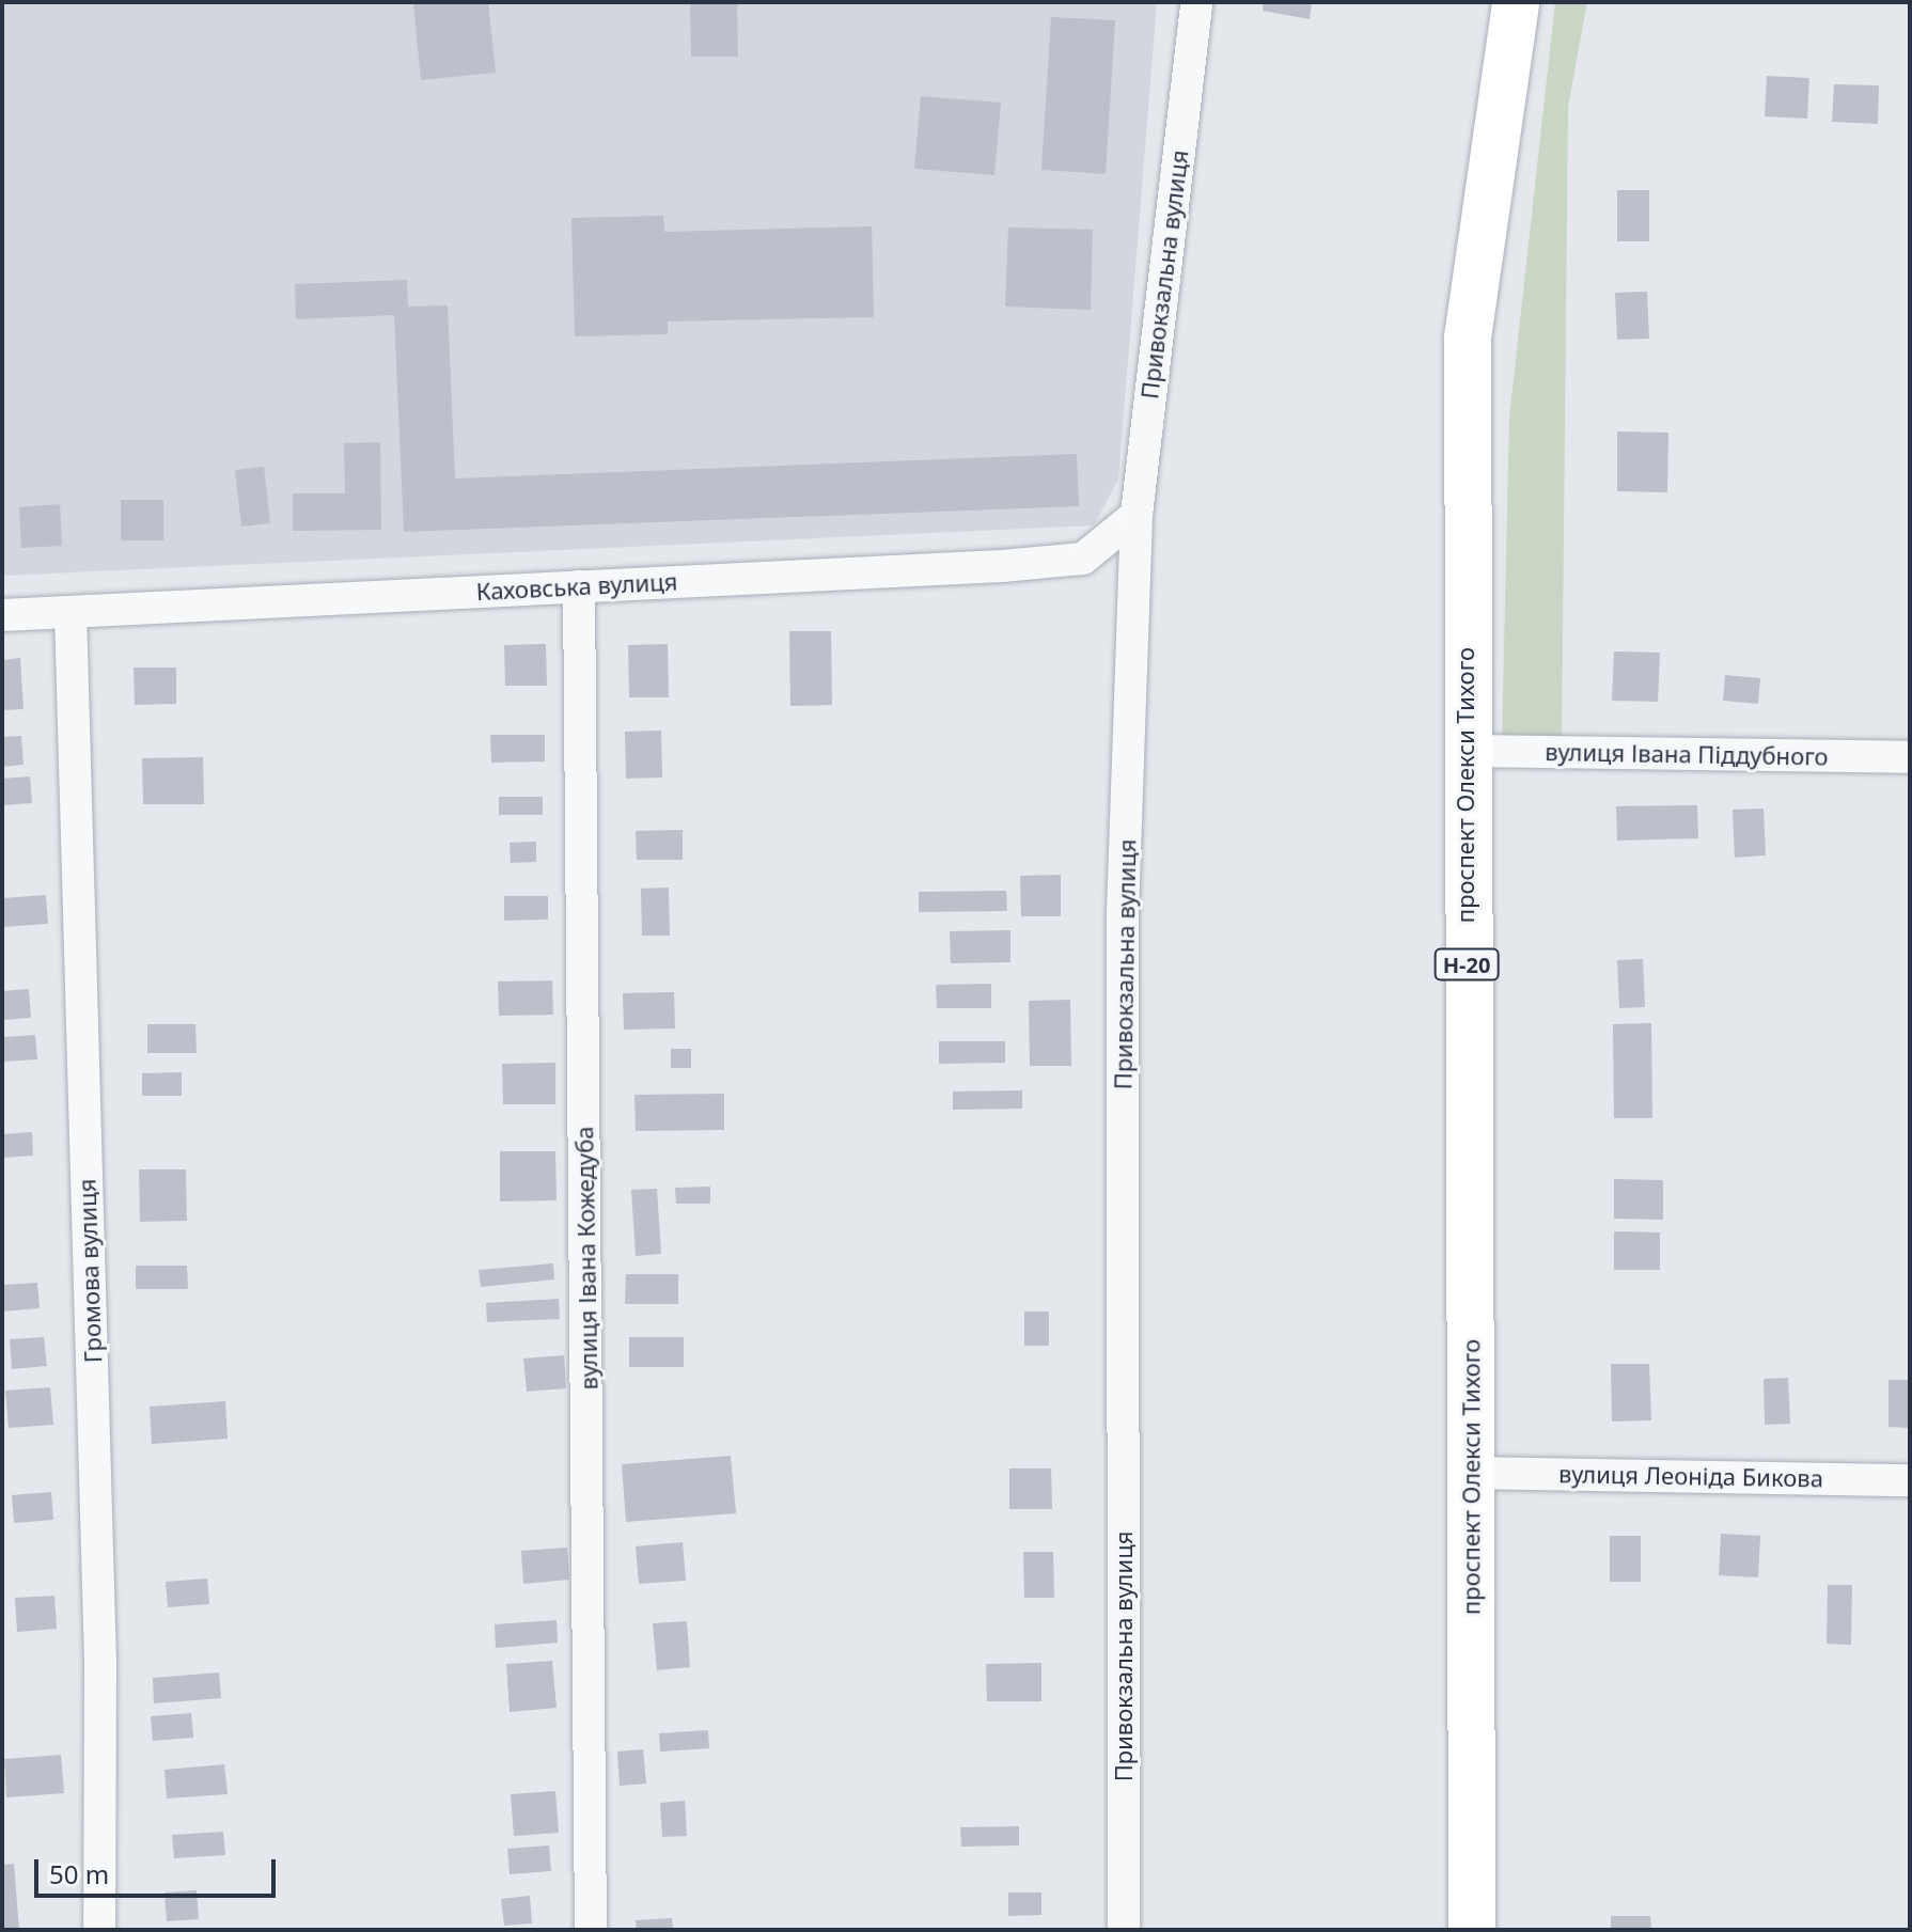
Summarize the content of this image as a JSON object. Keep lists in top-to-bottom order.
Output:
{
  "streets": {
    "main road": ["проспект Олекси Тихого", "Н-20"],
    "street": [
      "Привокзальна вулиця",
      "Каховська вулиця",
      "вулиця Івана Піддубного",
      "вулиця Івана Кожедуба",
      "Громова вулиця",
      "вулиця Леоніда Бикова"
    ]
  },
  "crossings": [
    ["Привокзальна вулиця", "Каховська вулиця"],
    ["Каховська вулиця", "вулиця Івана Кожедуба"],
    ["Каховська вулиця", "Громова вулиця"],
    ["вулиця Івана Піддубного", "проспект Олекси Тихого"],
    ["проспект Олекси Тихого", "вулиця Леоніда Бикова"]
  ],
  "scale_bar": "50 m"
}
